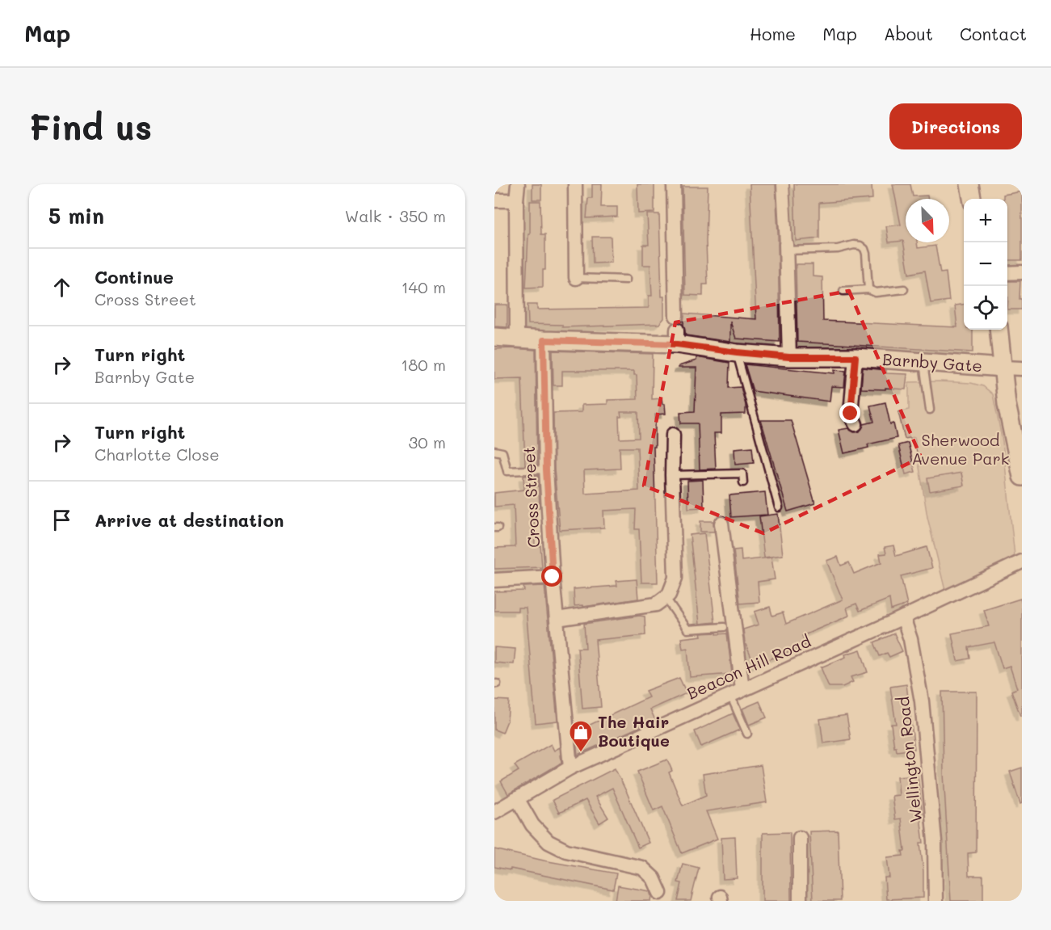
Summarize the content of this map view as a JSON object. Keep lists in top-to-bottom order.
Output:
{
  "streets": {
    "street": [
      "Barnby Gate",
      "Cross Street",
      "Beacon Hill Road",
      "Wellington Road"
    ]
  },
  "crossings": [
    ["Barnby Gate", "Cross Street"],
    ["Cross Street", "Beacon Hill Road"],
    ["Beacon Hill Road", "Wellington Road"]
  ],
  "parks": ["Sherwood Avenue Park"],
  "places": {
    "shop": ["The Hair Boutique"]
  },
  "north": "bottom right",
  "page": {
    "header": "Map",
    "nav": [
      "Home",
      "Map",
      "About",
      "Contact"
    ],
    "buttons": "Directions",
    "title": "Find us",
    "heading": ["5 min", "Walk · 350 m"],
    "map_buttons": ["+", "−"],
    "list": [
      ["Continue", "Cross Street", "140 m"],
      ["Turn right", "Barnby Gate", "180 m"],
      ["Turn right", "Charlotte Close", "30 m"],
      "Arrive at destination"
    ]
  }
}
